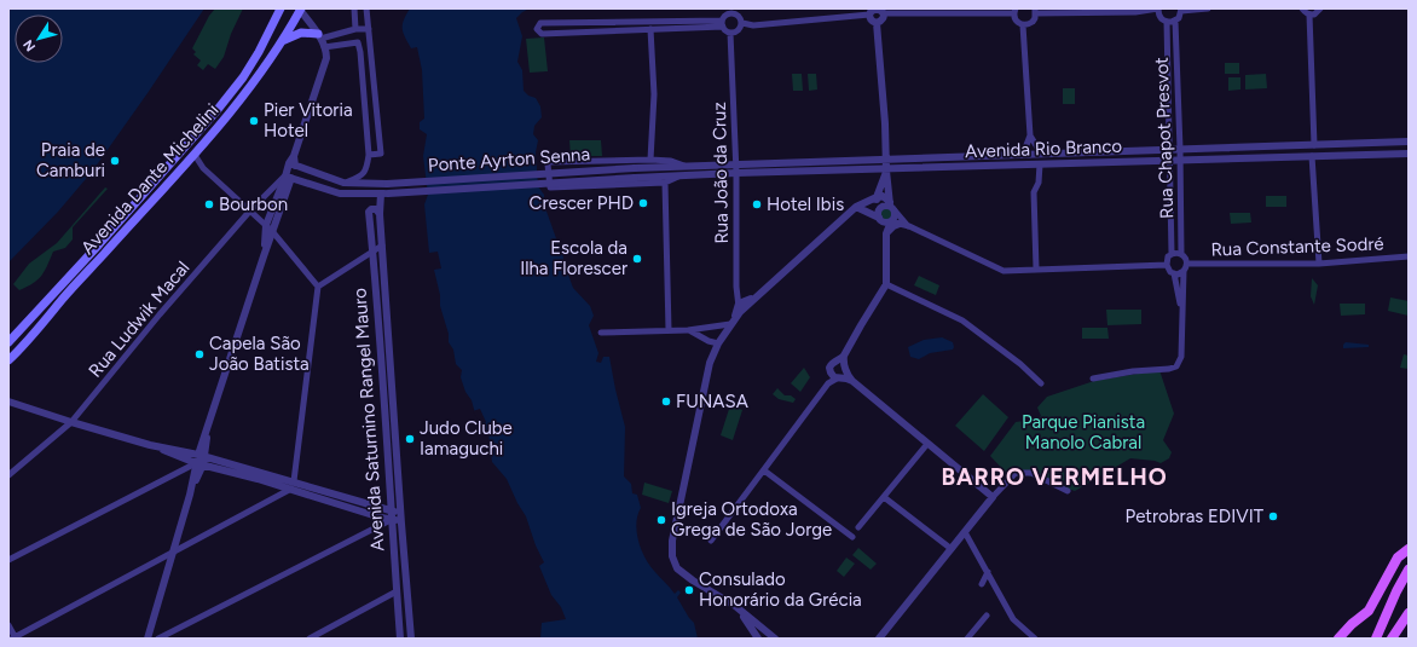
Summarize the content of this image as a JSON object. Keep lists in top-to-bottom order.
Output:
{
  "streets": {
    "main road": ["Avenida Dante Michelini"],
    "street": [
      "Rua Chapot Presvot",
      "Avenida Rio Branco",
      "Ponte Ayrton Senna",
      "Rua João da Cruz",
      "Rua Constante Sodré",
      "Rua Ludwik Macal",
      "Avenida Saturnino Rangel Mauro"
    ]
  },
  "crossings": [
    ["Rua Chapot Presvot", "Avenida Rio Branco"],
    ["Rua Chapot Presvot", "Rua Constante Sodré"],
    ["Avenida Rio Branco", "Ponte Ayrton Senna"],
    ["Avenida Rio Branco", "Rua João da Cruz"],
    ["Ponte Ayrton Senna", "Rua Ludwik Macal"],
    ["Ponte Ayrton Senna", "Avenida Saturnino Rangel Mauro"]
  ],
  "districts": ["BARRO VERMELHO"],
  "parks": ["Parque Pianista Manolo Cabral"],
  "places": [
    "Pier Vitoria Hotel",
    "Praia de Camburi",
    "Crescer PHD",
    "Bourbon",
    "Hotel Ibis",
    "Escola da Ilha Florescer",
    "Capela São João Batista",
    "FUNASA",
    "Judo Clube Iamaguchi",
    "Petrobras EDIVIT",
    "Igreja Ortodoxa Grega de São Jorge",
    "Consulado Honorário da Grécia"
  ],
  "north": "bottom left"
}
